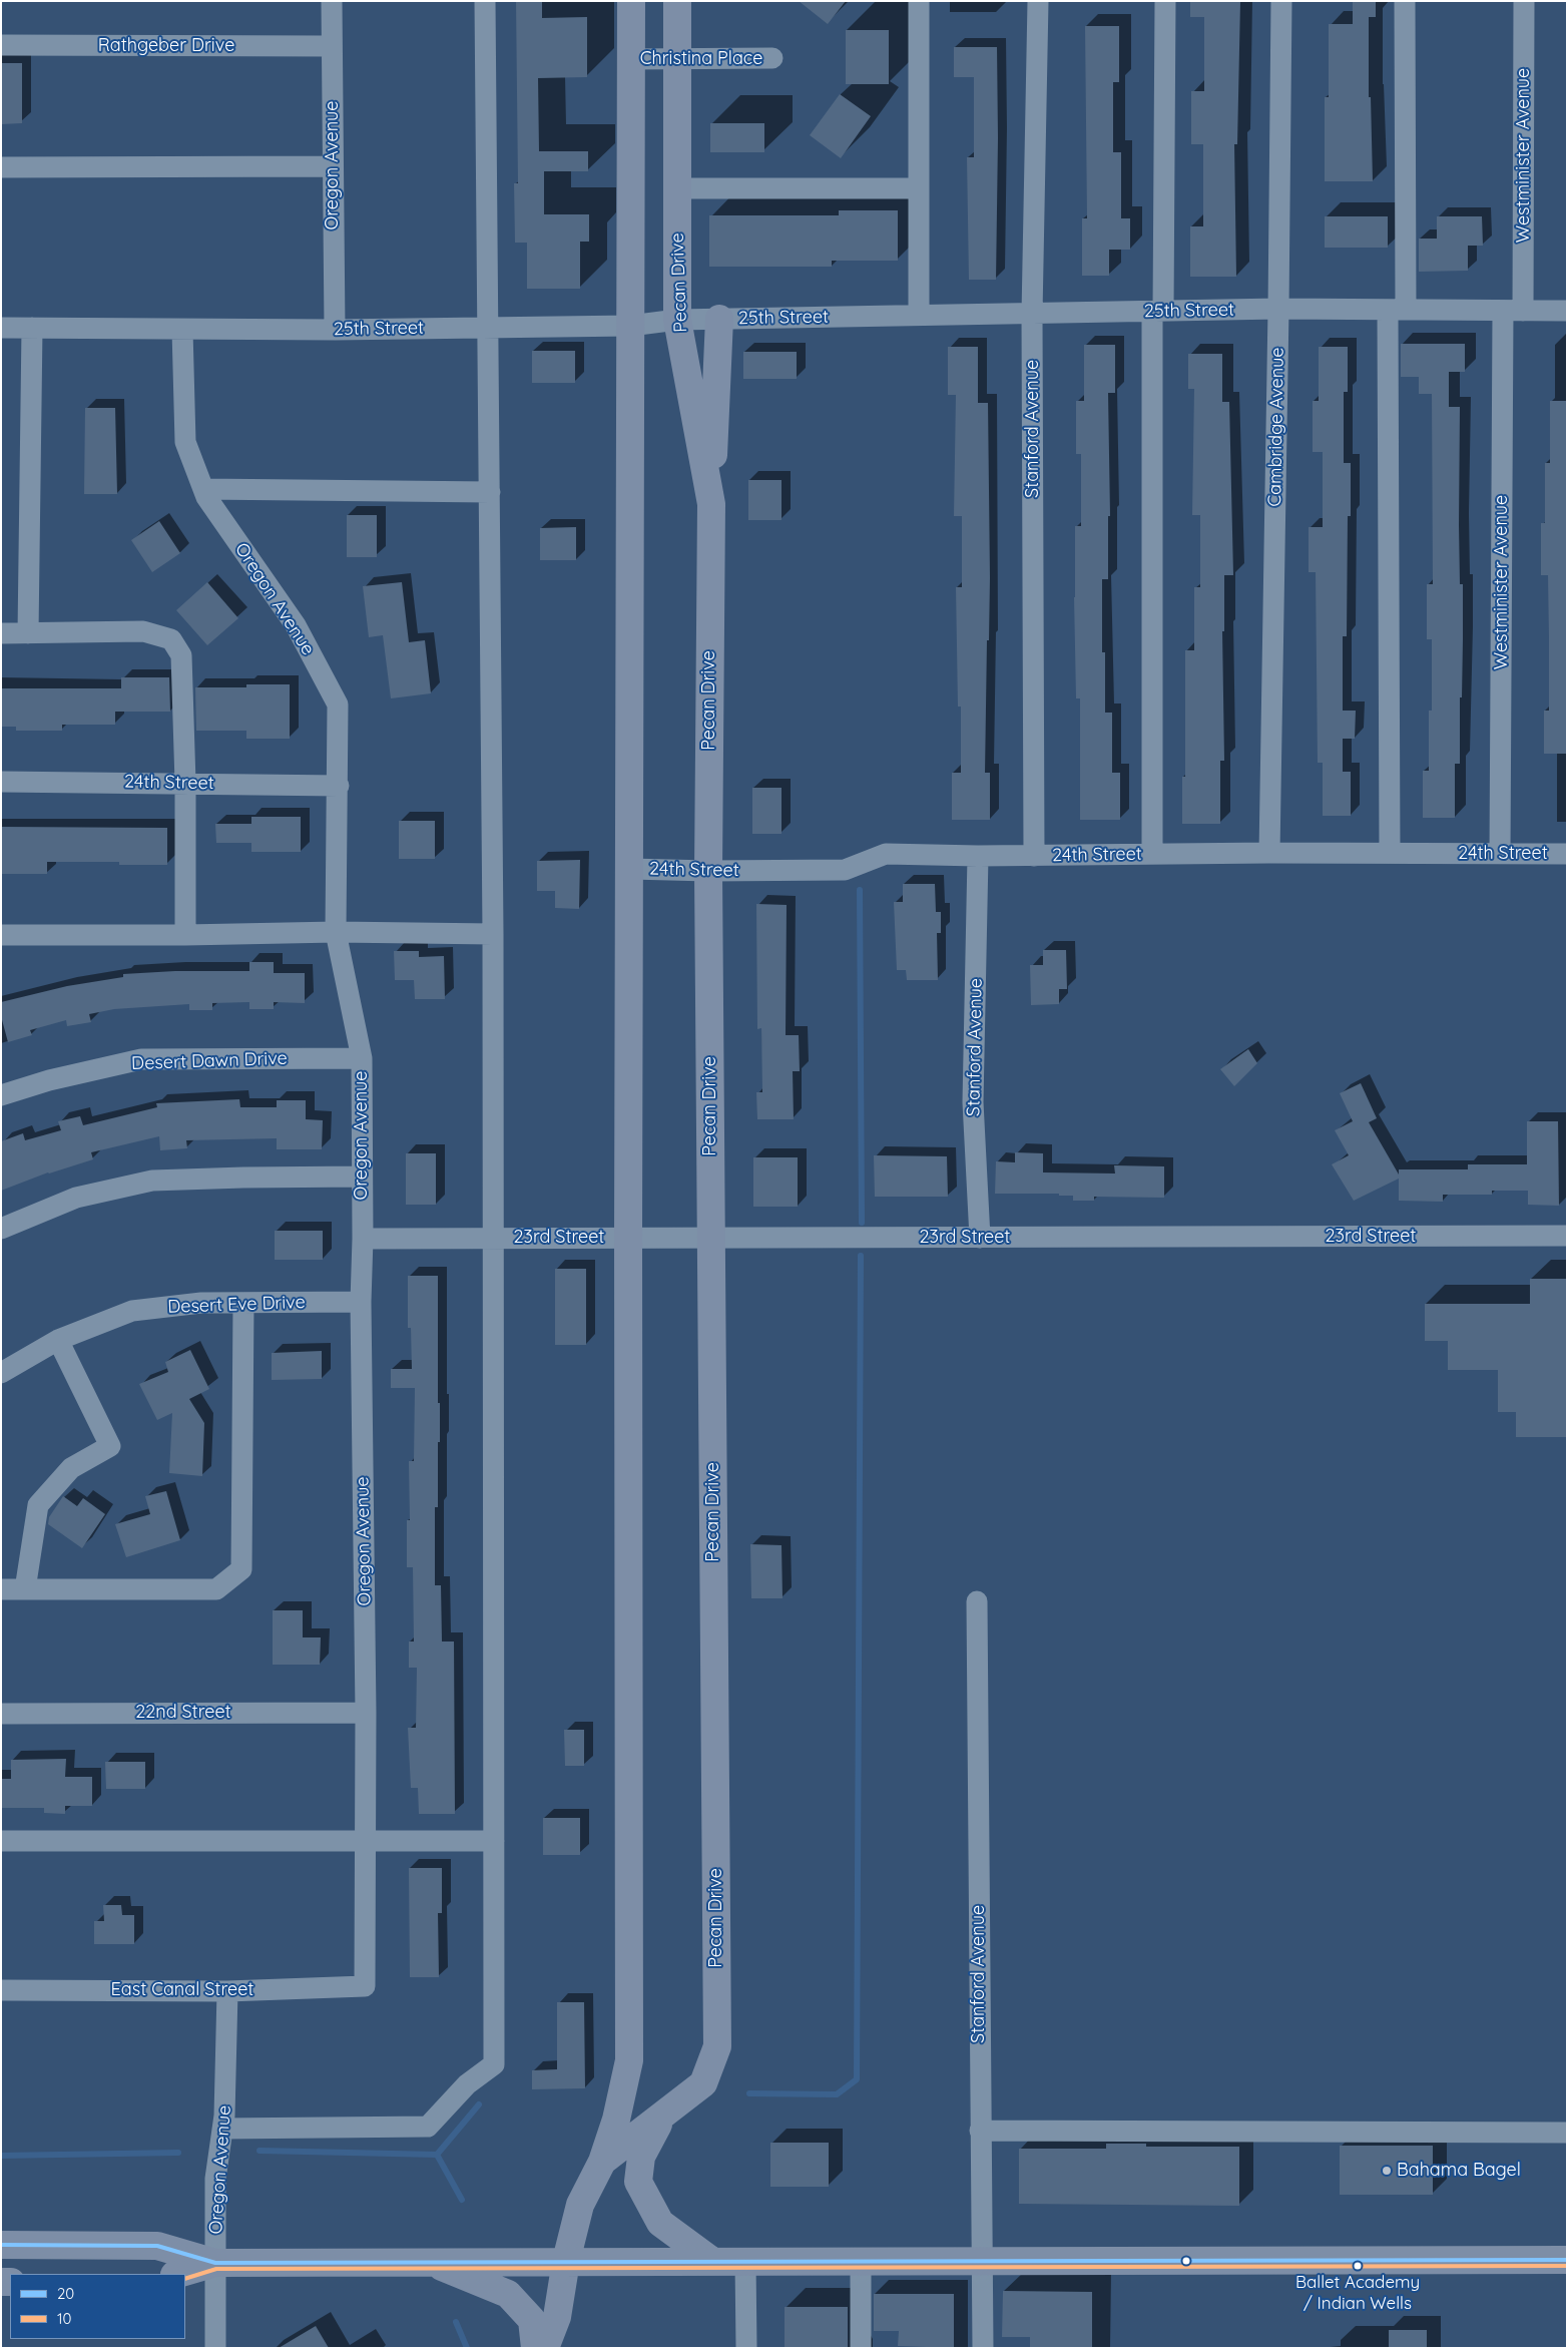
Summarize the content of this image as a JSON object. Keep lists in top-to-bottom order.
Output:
{
  "streets": {
    "main road": ["Pecan Drive"],
    "street": [
      "Rathgeber Drive",
      "Christina Place",
      "Westminister Avenue",
      "Oregon Avenue",
      "25th Street",
      "Cambridge Avenue",
      "Stanford Avenue",
      "24th Street",
      "Desert Dawn Drive",
      "23rd Street",
      "Desert Eve Drive",
      "22nd Street",
      "East Canal Street"
    ]
  },
  "crossings": [
    ["Rathgeber Drive", "Oregon Avenue"],
    ["Christina Place", "Pecan Drive"],
    ["Westminister Avenue", "25th Street"],
    ["Westminister Avenue", "24th Street"],
    ["Oregon Avenue", "25th Street"],
    ["Oregon Avenue", "24th Street"],
    ["Oregon Avenue", "Desert Dawn Drive"],
    ["Oregon Avenue", "23rd Street"],
    ["Oregon Avenue", "Desert Eve Drive"],
    ["Oregon Avenue", "22nd Street"],
    ["Oregon Avenue", "East Canal Street"],
    ["Pecan Drive", "25th Street"],
    ["Pecan Drive", "24th Street"],
    ["Pecan Drive", "23rd Street"],
    ["25th Street", "Cambridge Avenue"],
    ["25th Street", "Stanford Avenue"],
    ["Cambridge Avenue", "24th Street"],
    ["Stanford Avenue", "24th Street"],
    ["Stanford Avenue", "23rd Street"]
  ],
  "places": ["Bahama Bagel", "Ballet Academy / Indian Wells"],
  "lines": ["transit line 20", "transit line 10"],
  "legend": ["20", "10"]
}
